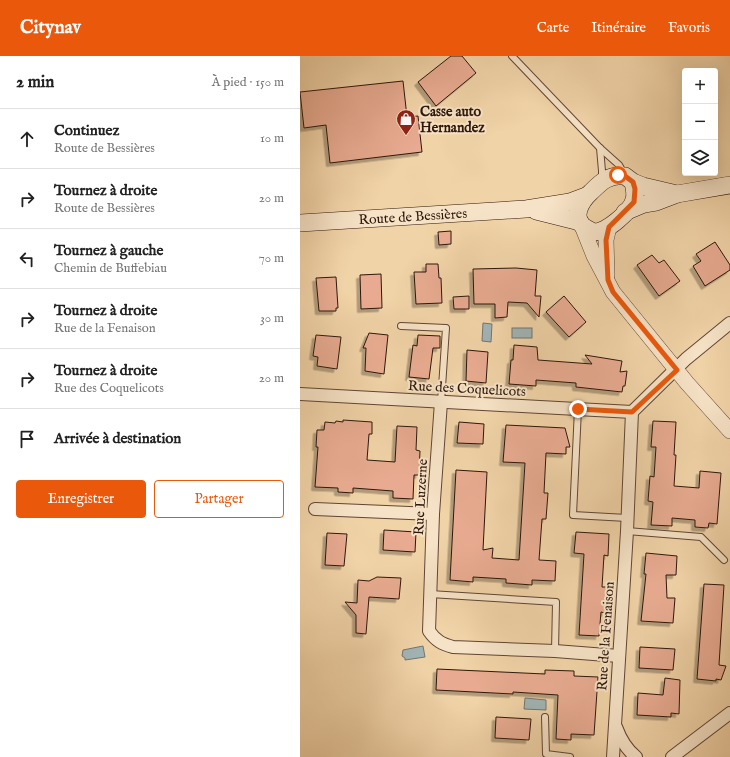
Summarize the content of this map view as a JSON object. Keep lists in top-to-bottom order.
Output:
{
  "streets": {
    "main road": ["Route de Bessières"],
    "street": ["Rue des Coquelicots", "Rue Luzerne", "Rue de la Fenaison"]
  },
  "crossings": [
    ["Rue des Coquelicots", "Rue Luzerne"],
    ["Rue des Coquelicots", "Rue de la Fenaison"],
    ["Rue Luzerne", "Rue de la Fenaison"]
  ],
  "places": {
    "shop": ["Casse auto Hernandez"]
  },
  "page": {
    "header": "Citynav",
    "nav": ["Carte", "Itinéraire", "Favoris"],
    "heading": ["2 min", "À pied · 150 m"],
    "map_buttons": ["+", "−"],
    "list": [
      ["Continuez", "Route de Bessières", "10 m"],
      ["Tournez à droite", "Route de Bessières", "20 m"],
      ["Tournez à gauche", "Chemin de Buffebiau", "70 m"],
      ["Tournez à droite", "Rue de la Fenaison", "30 m"],
      ["Tournez à droite", "Rue des Coquelicots", "20 m"],
      "Arrivée à destination"
    ],
    "buttons": ["Enregistrer", "Partager"]
  }
}
